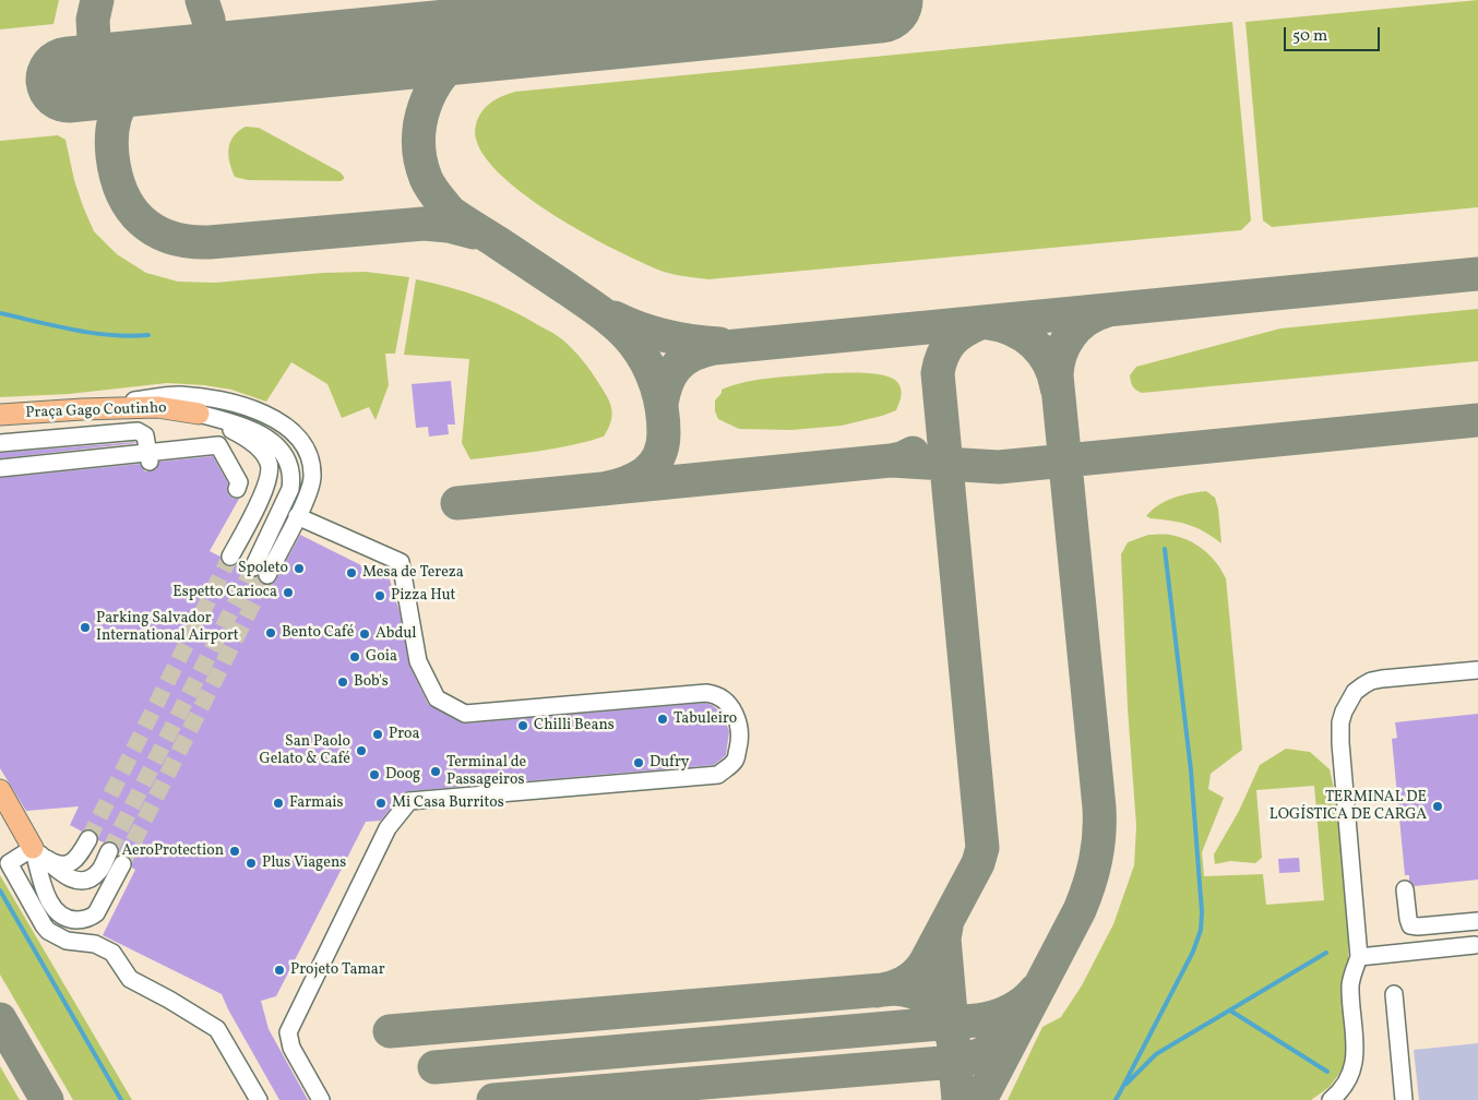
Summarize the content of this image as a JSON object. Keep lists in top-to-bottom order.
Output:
{
  "streets": {
    "main road": ["Praça Gago Coutinho"]
  },
  "places": [
    "Spoleto",
    "Mesa de Tereza",
    "Espetto Carioca",
    "Pizza Hut",
    "Parking Salvador International Airport",
    "Bento Café",
    "Abdul",
    "Goia",
    "Bob's",
    "Tabuleiro",
    "Chilli Beans",
    "Proa",
    "San Paolo Gelato & Café",
    "Dufry",
    "Terminal de Passageiros",
    "Doog",
    "Farmais",
    "Mi Casa Burritos",
    "TERMINAL DE LOGÍSTICA DE CARGA",
    "AeroProtection",
    "Plus Viagens",
    "Projeto Tamar"
  ],
  "scale_bar": "50 m"
}
